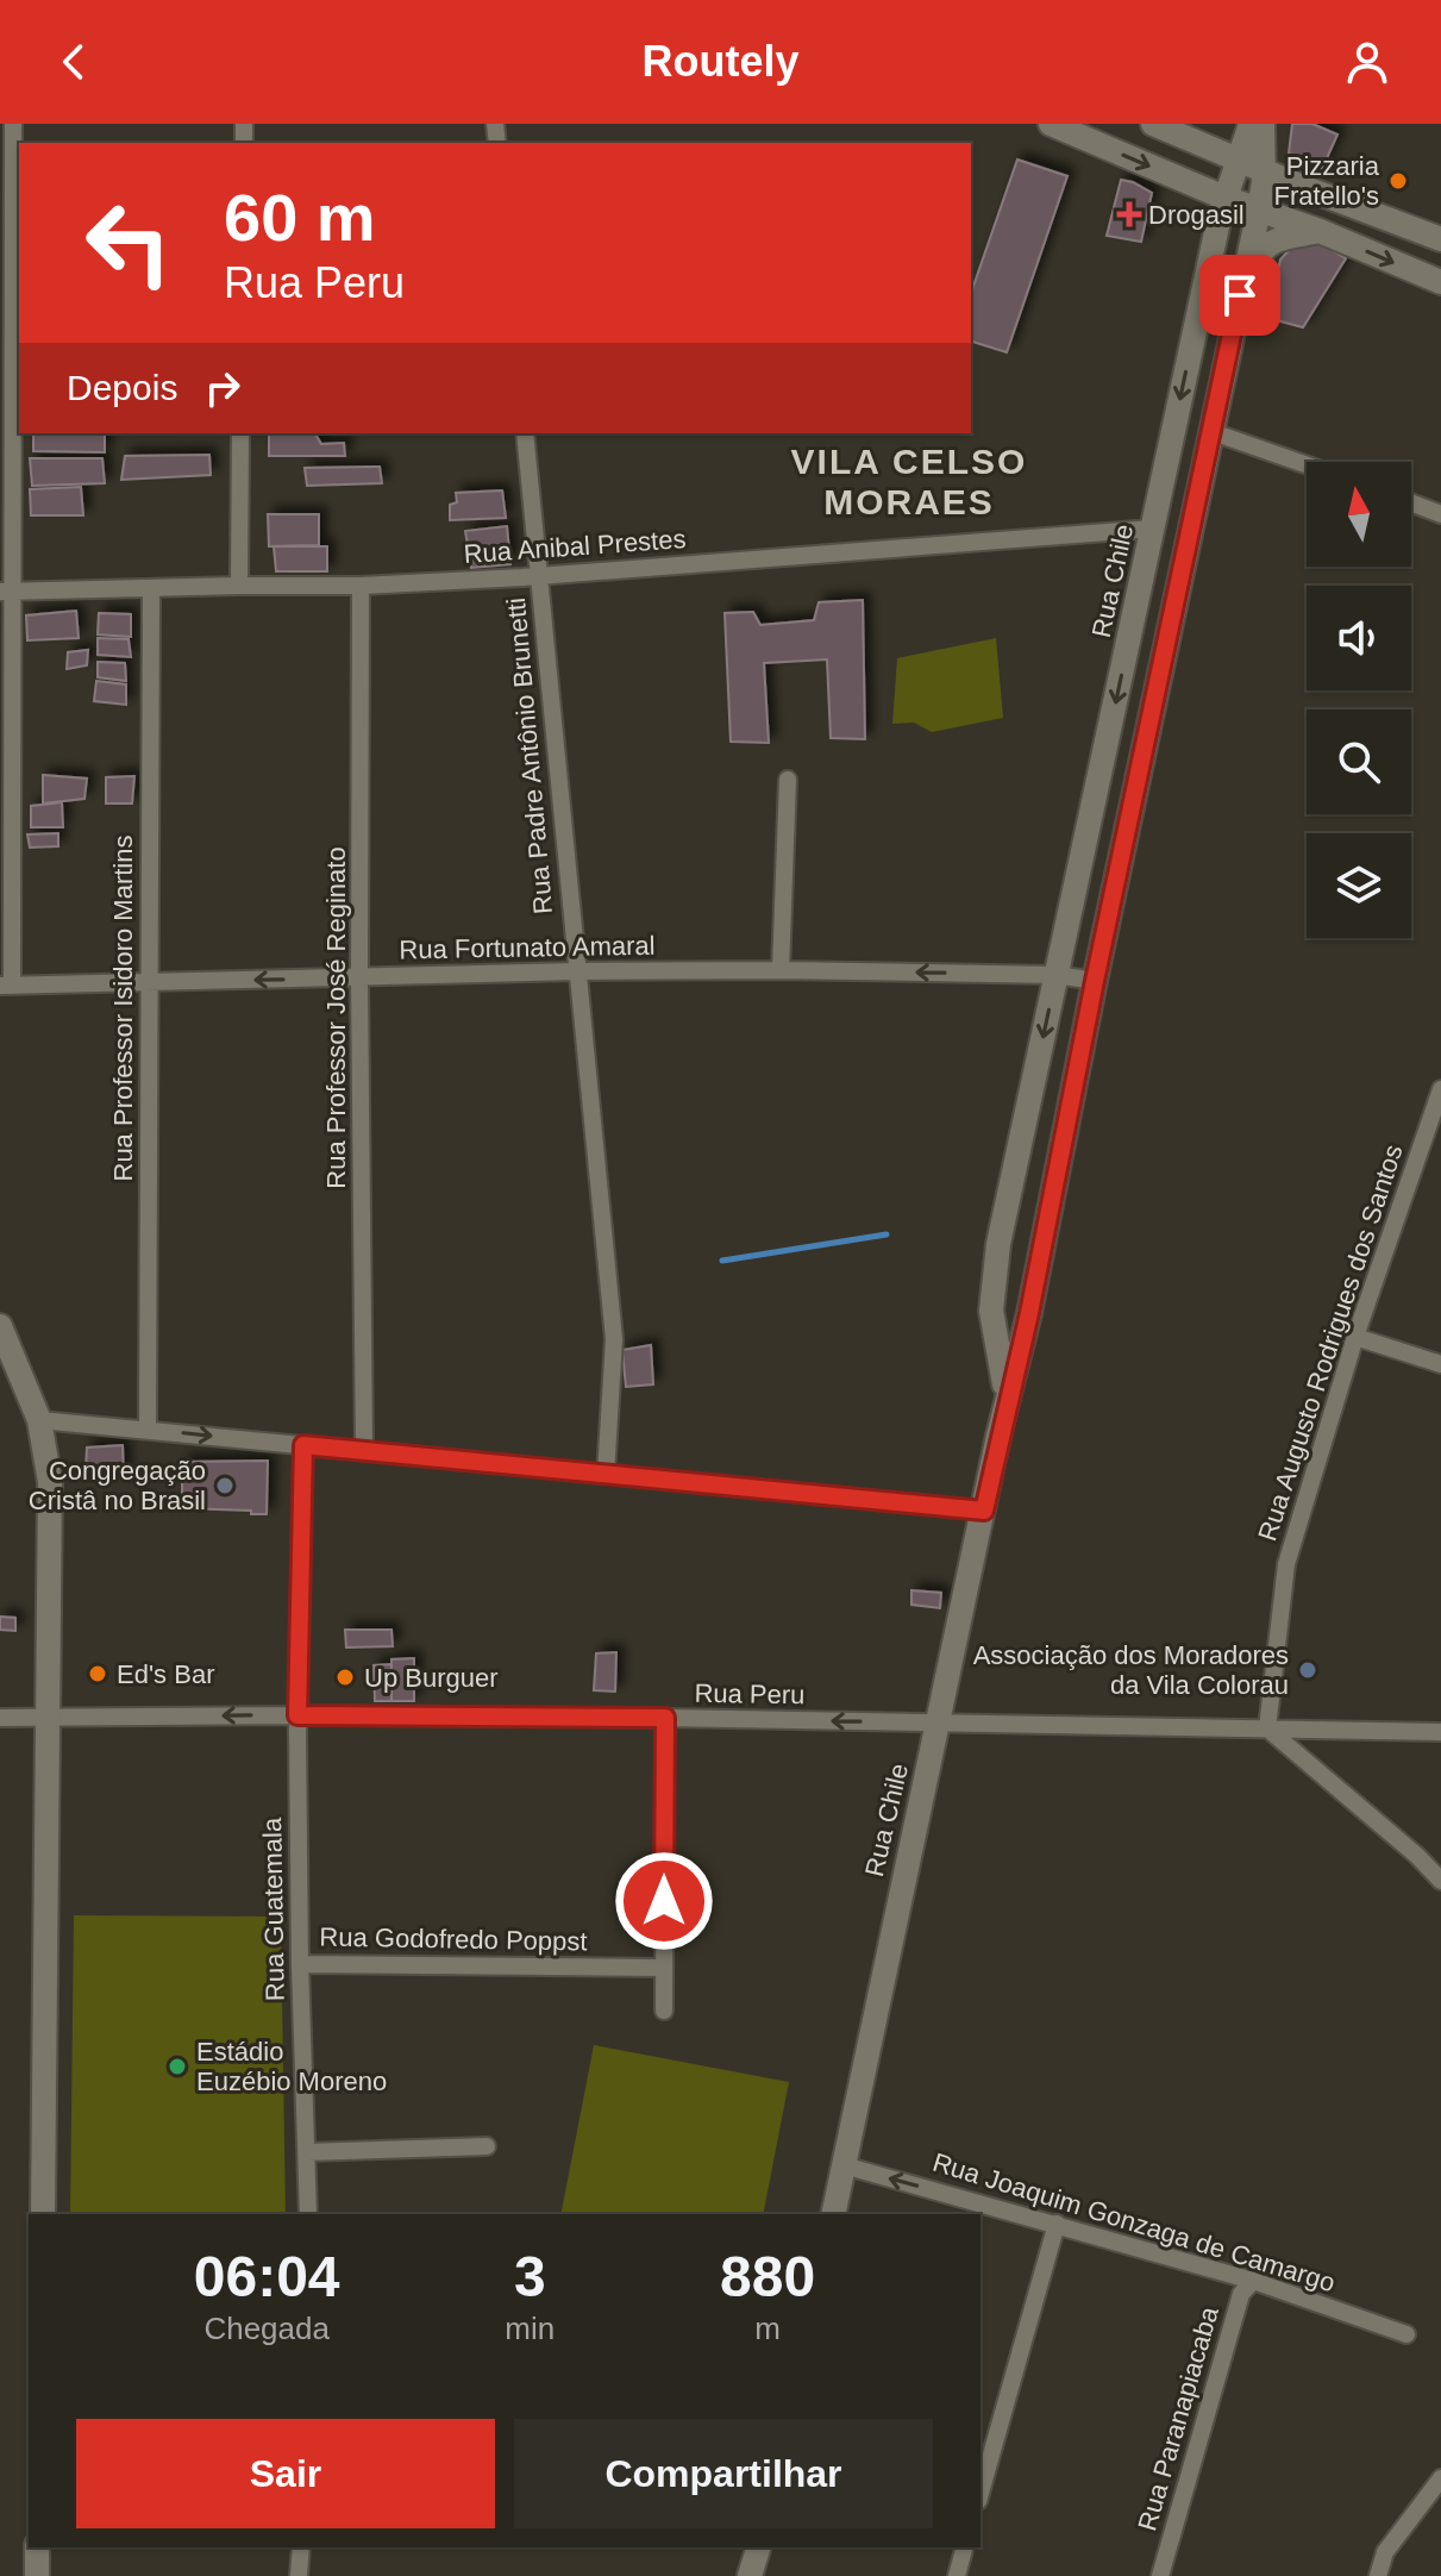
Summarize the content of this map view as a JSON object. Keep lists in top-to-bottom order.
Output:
{
  "streets": {
    "main road": ["Rua Chile"],
    "street": [
      "Rua Anibal Prestes",
      "Rua Padre Antônio Brunetti",
      "Rua Fortunato Amaral",
      "Rua Professor Isidoro Martins",
      "Rua Professor José Reginato",
      "Rua Augusto Rodrigues dos Santos",
      "Rua Peru",
      "Rua Guatemala",
      "Rua Godofredo Poppst",
      "Rua Joaquim Gonzaga de Camargo",
      "Rua Paranapiacaba"
    ]
  },
  "crossings": [
    ["Rua Anibal Prestes", "Rua Chile"],
    ["Rua Anibal Prestes", "Rua Padre Antônio Brunetti"],
    ["Rua Anibal Prestes", "Rua Professor Isidoro Martins"],
    ["Rua Anibal Prestes", "Rua Professor José Reginato"],
    ["Rua Chile", "Rua Fortunato Amaral"],
    ["Rua Chile", "Rua Peru"],
    ["Rua Chile", "Rua Joaquim Gonzaga de Camargo"],
    ["Rua Padre Antônio Brunetti", "Rua Fortunato Amaral"],
    ["Rua Fortunato Amaral", "Rua Professor Isidoro Martins"],
    ["Rua Fortunato Amaral", "Rua Professor José Reginato"],
    ["Rua Augusto Rodrigues dos Santos", "Rua Peru"],
    ["Rua Peru", "Rua Guatemala"],
    ["Rua Guatemala", "Rua Godofredo Poppst"],
    ["Rua Joaquim Gonzaga de Camargo", "Rua Paranapiacaba"]
  ],
  "one_way": ["Rua Fortunato Amaral", "Rua Peru", "Rua Joaquim Gonzaga de Camargo"],
  "districts": ["VILA CELSO MORAES"],
  "places": {
    "other": [
      "Pizzaria Fratello's",
      "Congregação Cristâ no Brasil",
      "Associação dos Moradores da Vila Colorau",
      "Ed's Bar",
      "Up Burguer",
      "Estádio Euzébio Moreno"
    ],
    "health": ["Drogasil"]
  },
  "north": "top",
  "page": {
    "header": "Routely",
    "turn": ["60 m", "Rua Peru"],
    "then": "Depois",
    "eta": [
      "06:04",
      "Chegada",
      "3",
      "min",
      "880",
      "m"
    ],
    "buttons": ["Sair", "Compartilhar"]
  }
}
